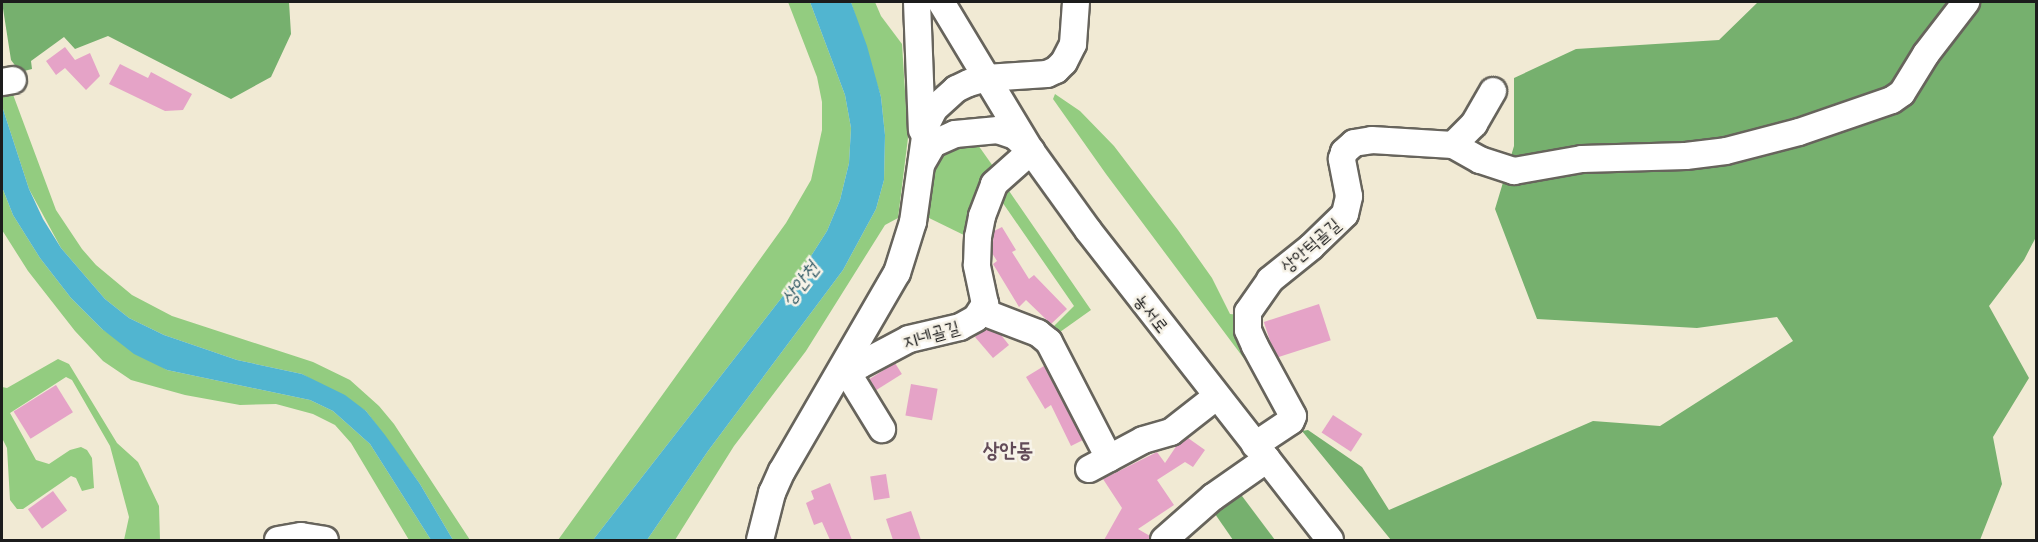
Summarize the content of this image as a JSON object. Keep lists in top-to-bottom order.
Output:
{
  "streets": {
    "street": ["상안턱골길", "농서로", "지네골길"]
  },
  "crossings": [
    ["상안턱골길", "농서로"],
    ["농서로", "지네골길"]
  ],
  "districts": ["상안동"],
  "water": ["상안천"]
}
